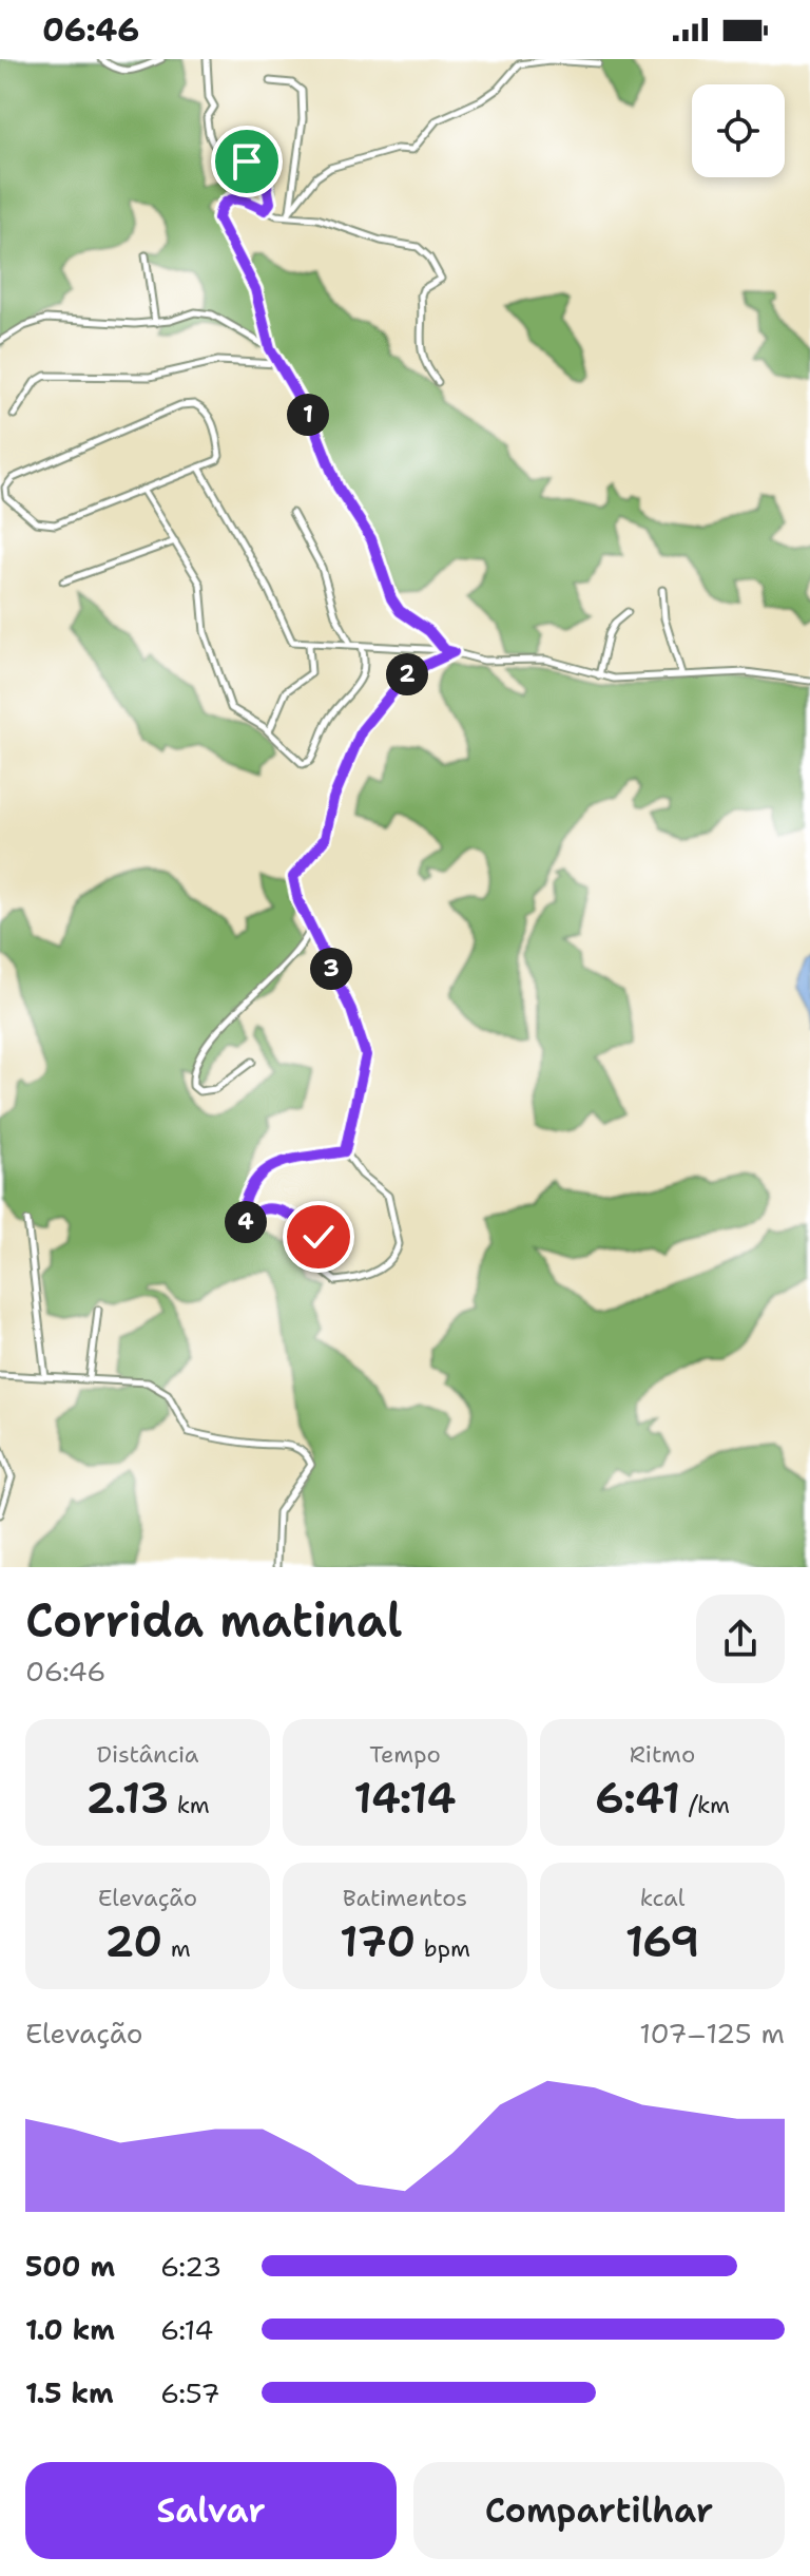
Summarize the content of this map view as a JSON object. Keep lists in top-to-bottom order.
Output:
{
  "page": {
    "status": "06:46",
    "pins": [
      "1",
      "2",
      "3",
      "4"
    ],
    "heading": ["Corrida matinal", "06:46"],
    "stats": [
      ["Distância", "2.13 km"],
      ["Tempo", "14:14"],
      ["Ritmo", "6:41 /km"],
      ["Elevação", "20 m"],
      ["Batimentos", "170 bpm"],
      ["kcal", "169"]
    ],
    "chart": ["Elevação", "107–125 m"],
    "list": [
      {
        "name": "500 m",
        "note": "6:23"
      },
      {
        "name": "1.0 km",
        "note": "6:14"
      },
      {
        "name": "1.5 km",
        "note": "6:57"
      }
    ],
    "buttons": ["Salvar", "Compartilhar"]
  }
}
